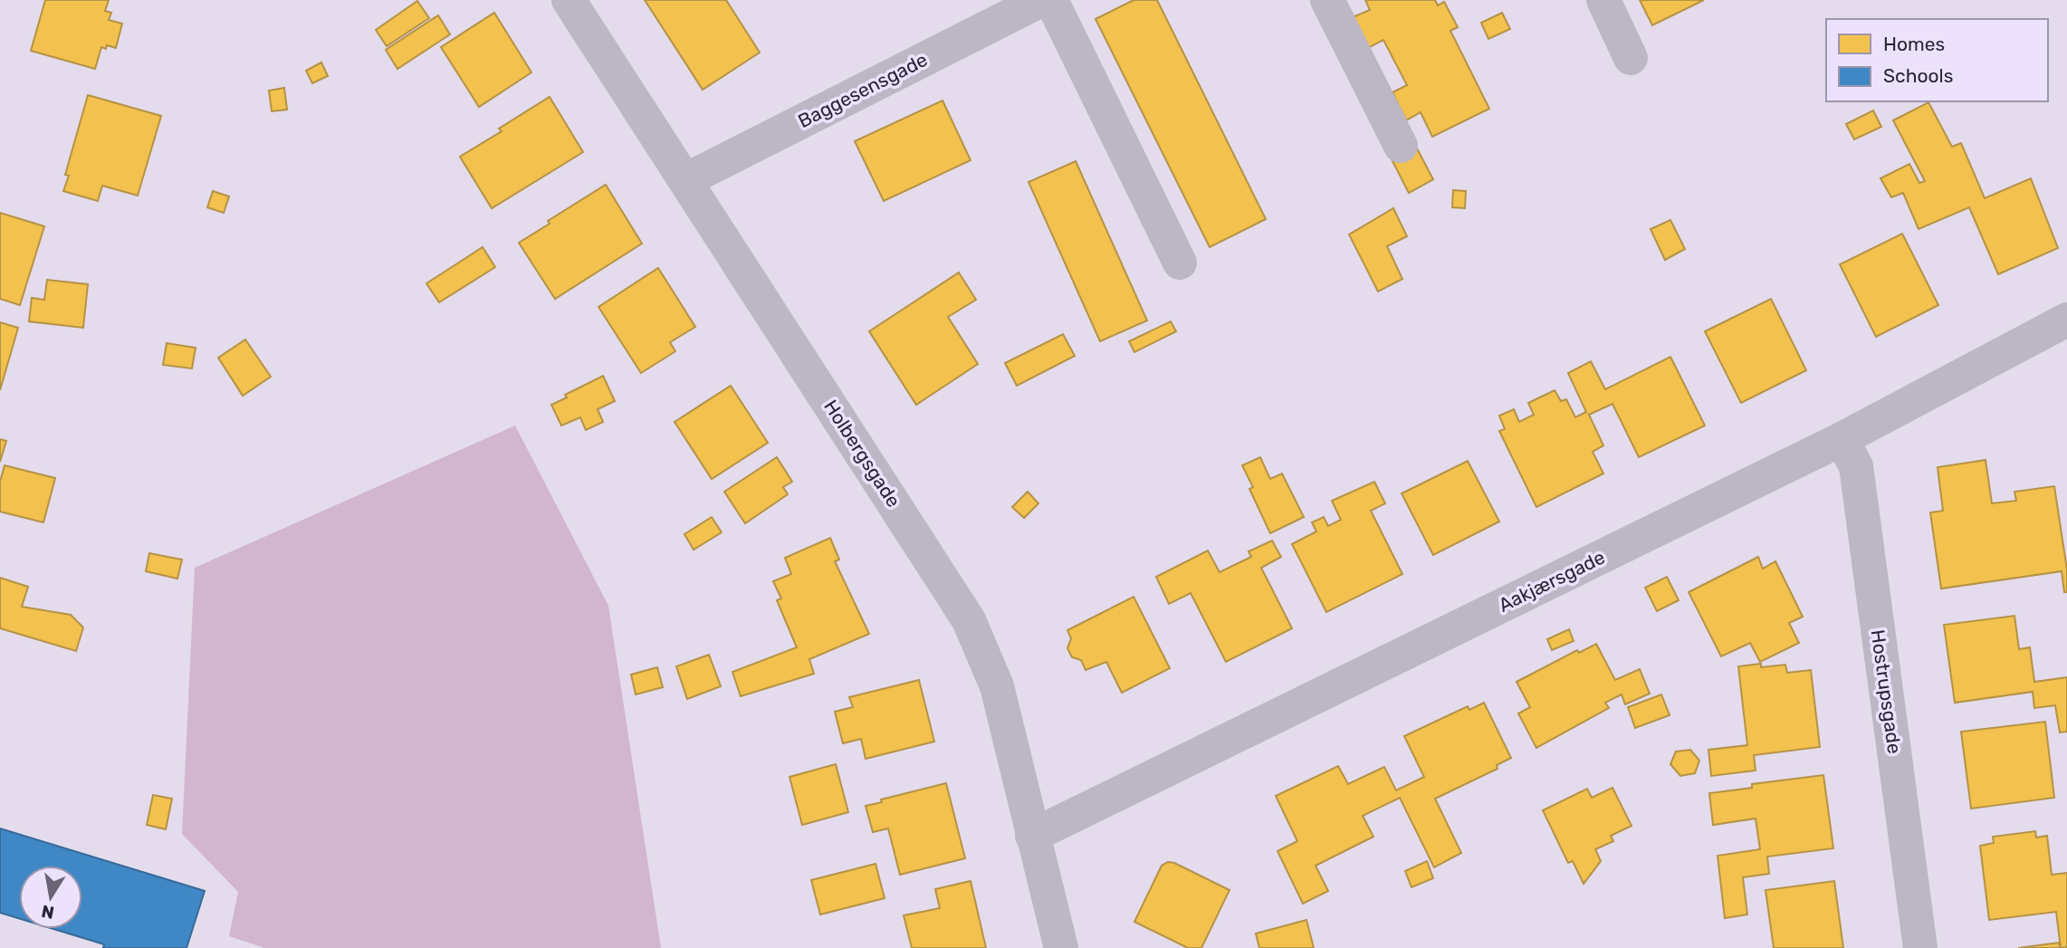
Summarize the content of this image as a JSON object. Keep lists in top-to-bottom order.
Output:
{
  "streets": {
    "street": [
      "Baggesensgade",
      "Holbergsgade",
      "Aakjærsgade",
      "Hostrupsgade"
    ]
  },
  "crossings": [
    ["Baggesensgade", "Holbergsgade"],
    ["Holbergsgade", "Aakjærsgade"],
    ["Aakjærsgade", "Hostrupsgade"]
  ],
  "legend": ["Homes", "Schools"],
  "north": "bottom"
}
